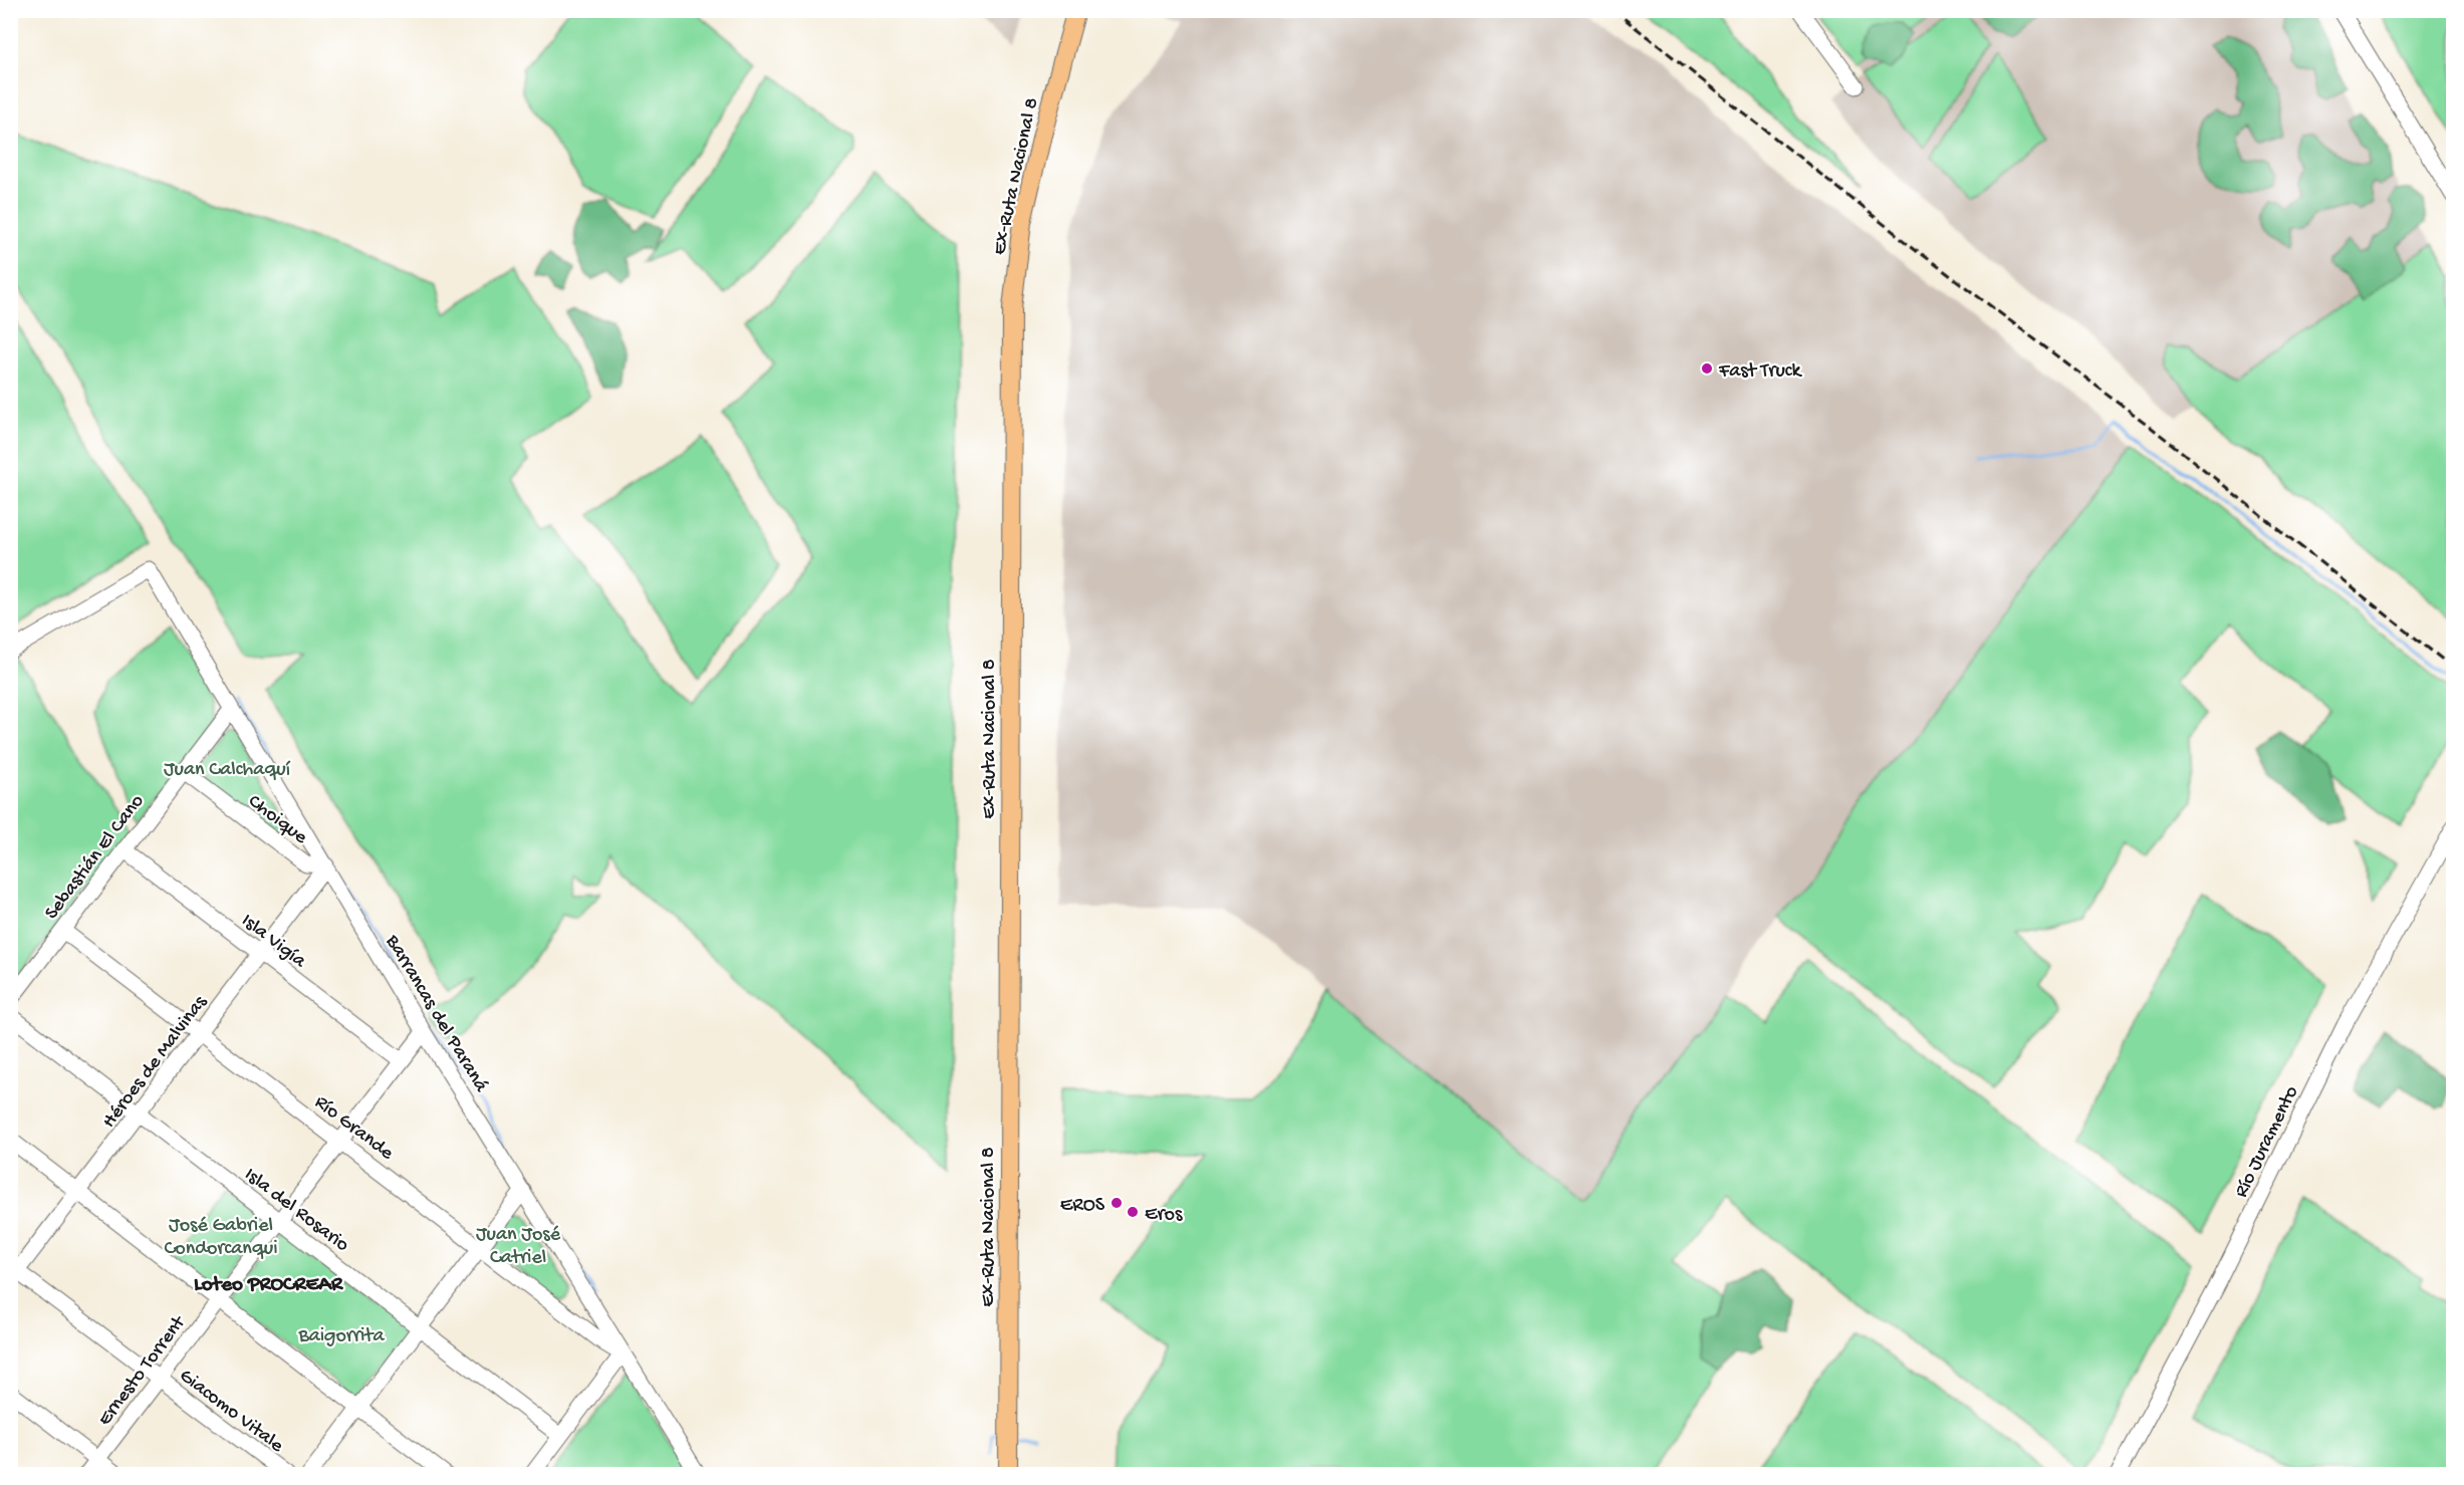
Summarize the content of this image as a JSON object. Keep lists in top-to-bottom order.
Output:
{
  "streets": {
    "main road": ["Ex-Ruta Nacional 8"],
    "street": [
      "Choique",
      "Sebastián El Cano",
      "Isla Vigía",
      "Barrancas del Paraná",
      "Héroes de Malvinas",
      "Río Grande",
      "Río Juramento",
      "Isla del Rosario",
      "Ernesto Torrent",
      "Giacomo Vitale"
    ]
  },
  "crossings": [
    ["Choique", "Sebastián El Cano"],
    ["Choique", "Barrancas del Paraná"],
    ["Choique", "Héroes de Malvinas"],
    ["Sebastián El Cano", "Isla Vigía"],
    ["Sebastián El Cano", "Barrancas del Paraná"],
    ["Sebastián El Cano", "Río Grande"],
    ["Isla Vigía", "Héroes de Malvinas"],
    ["Isla Vigía", "Ernesto Torrent"],
    ["Barrancas del Paraná", "Héroes de Malvinas"],
    ["Barrancas del Paraná", "Río Grande"],
    ["Barrancas del Paraná", "Ernesto Torrent"],
    ["Héroes de Malvinas", "Río Grande"],
    ["Héroes de Malvinas", "Isla del Rosario"],
    ["Héroes de Malvinas", "Giacomo Vitale"],
    ["Río Grande", "Ernesto Torrent"],
    ["Isla del Rosario", "Ernesto Torrent"],
    ["Ernesto Torrent", "Giacomo Vitale"]
  ],
  "districts": ["Loteo PROCREAR"],
  "parks": [
    "Juan Calchaquí",
    "José Gabriel Condorcanqui",
    "Juan José Catriel",
    "Baigorrita"
  ],
  "places": ["Fast Truck", "EROS", "Eros"]
}
